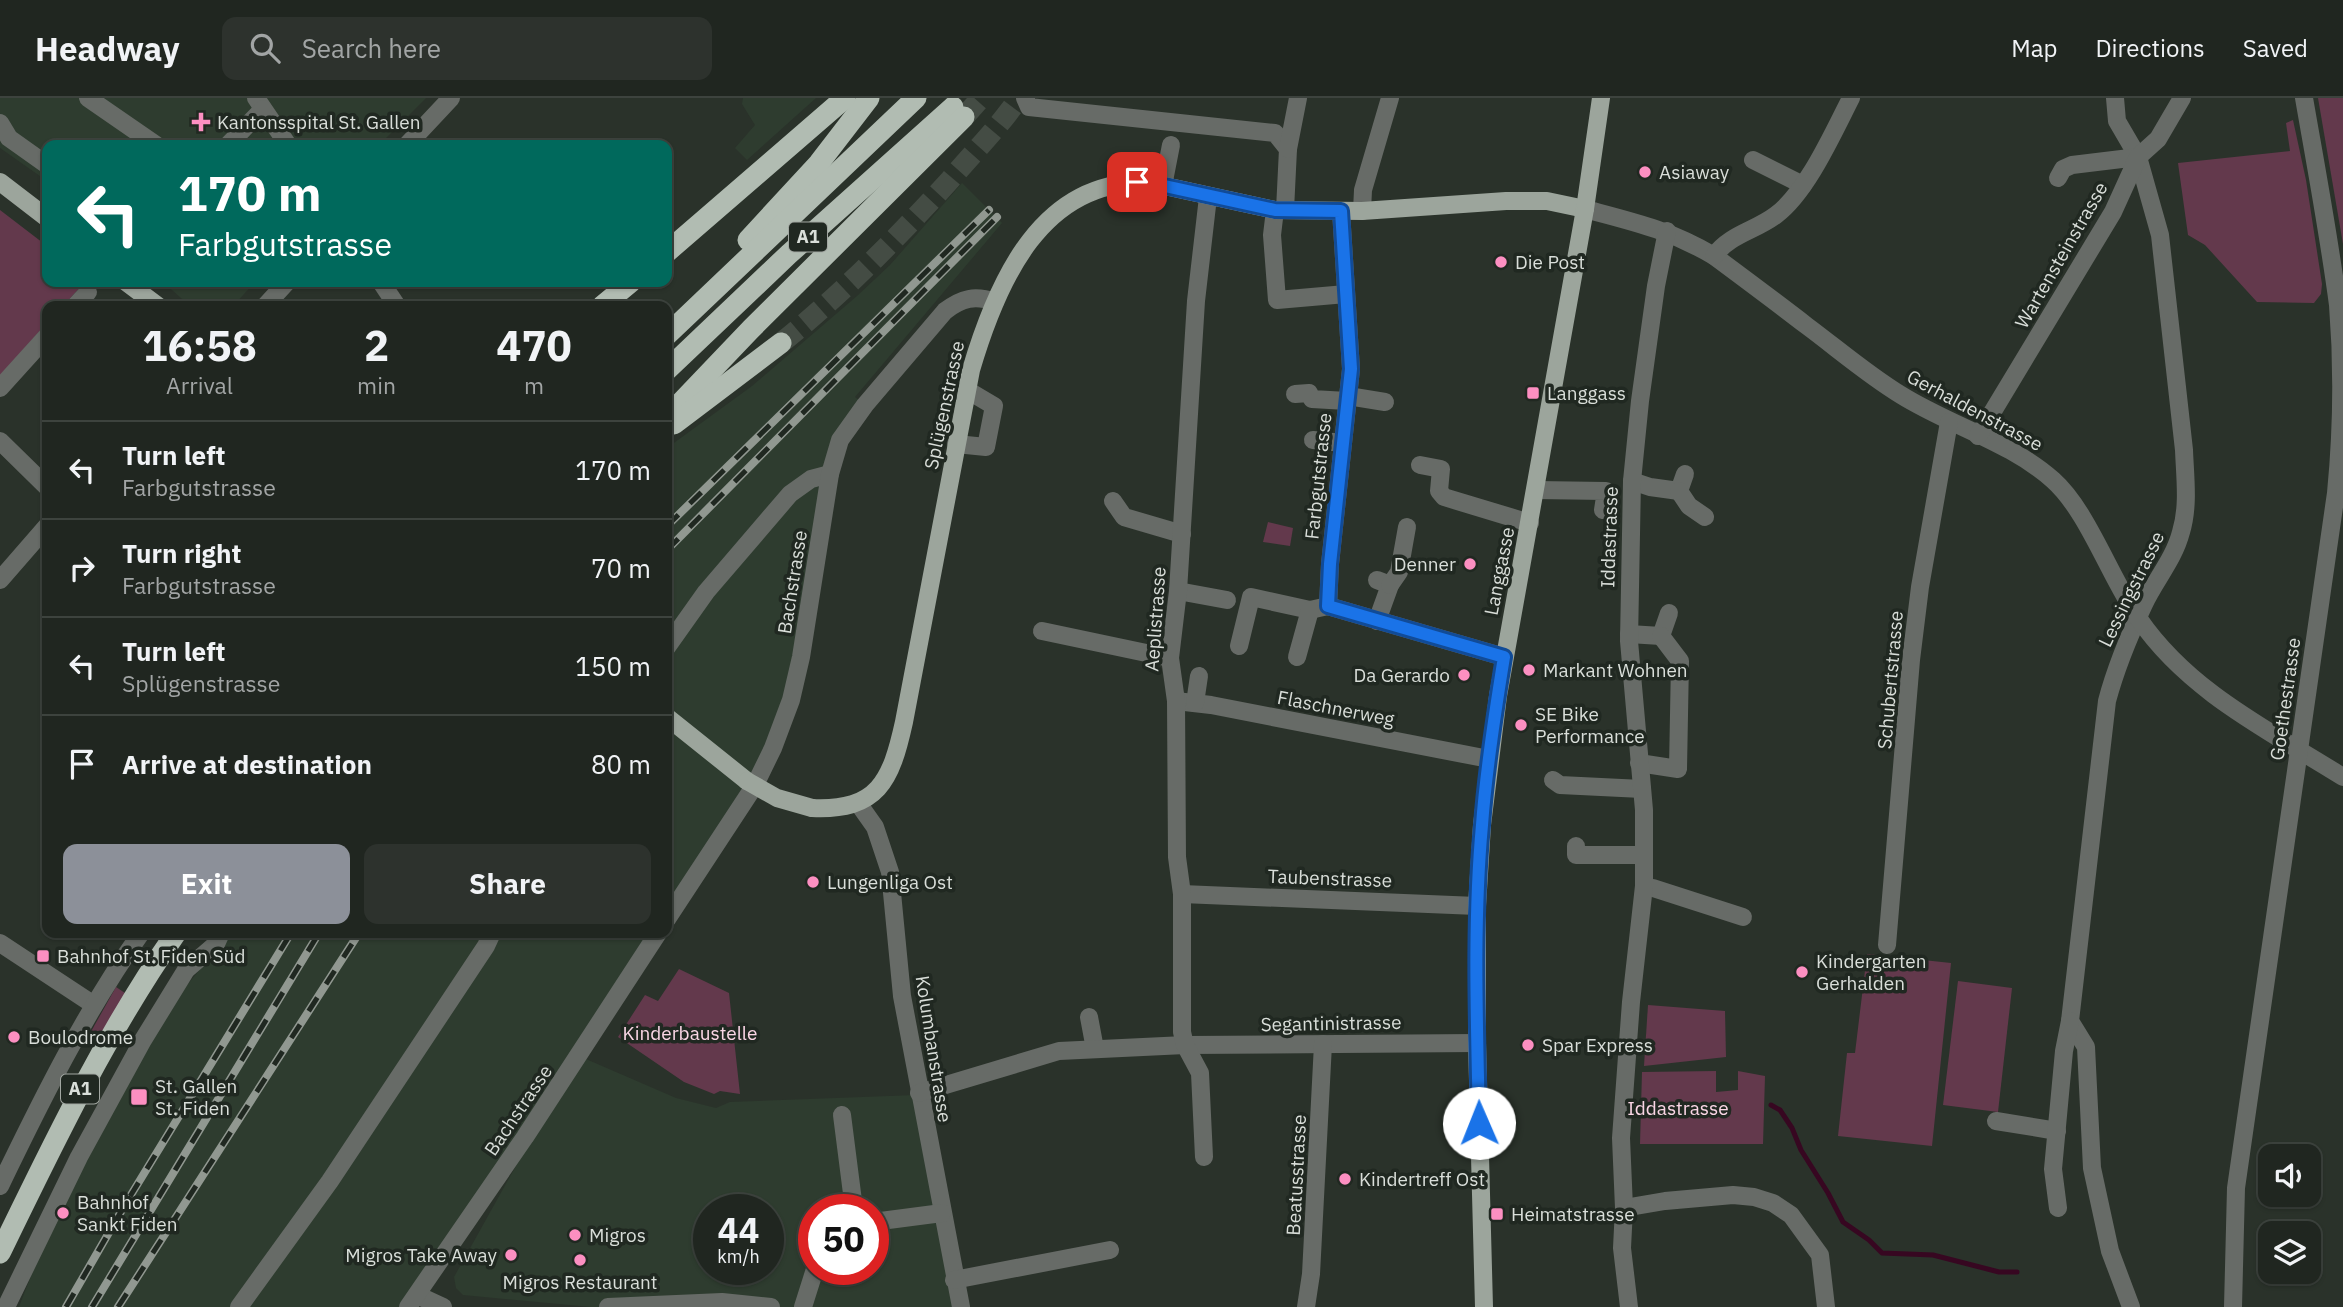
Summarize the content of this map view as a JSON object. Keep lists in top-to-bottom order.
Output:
{
  "streets": {
    "highway": ["A1"],
    "main road": ["Splügenstrasse", "Langgasse"],
    "street": [
      "Wartensteinstrasse",
      "Gerhaldenstrasse",
      "Farbgutstrasse",
      "Iddastrasse",
      "Bachstrasse",
      "Lessingstrasse",
      "Aeplistrasse",
      "Schubertstrasse",
      "Goethestrasse",
      "Flaschnerweg",
      "Taubenstrasse",
      "Segantinistrasse",
      "Kolumbanstrasse",
      "Beatusstrasse"
    ]
  },
  "crossings": [
    ["Wartensteinstrasse", "Gerhaldenstrasse"],
    ["Wartensteinstrasse", "Lessingstrasse"],
    ["Splügenstrasse", "Gerhaldenstrasse"],
    ["Splügenstrasse", "Farbgutstrasse"],
    ["Splügenstrasse", "Langgasse"],
    ["Splügenstrasse", "Bachstrasse"],
    ["Splügenstrasse", "Aeplistrasse"],
    ["Splügenstrasse", "Kolumbanstrasse"],
    ["Gerhaldenstrasse", "Iddastrasse"],
    ["Gerhaldenstrasse", "Langgasse"],
    ["Gerhaldenstrasse", "Lessingstrasse"],
    ["Gerhaldenstrasse", "Schubertstrasse"],
    ["Gerhaldenstrasse", "Goethestrasse"],
    ["Langgasse", "Flaschnerweg"],
    ["Langgasse", "Taubenstrasse"],
    ["Langgasse", "Segantinistrasse"],
    ["Aeplistrasse", "Flaschnerweg"],
    ["Aeplistrasse", "Taubenstrasse"],
    ["Aeplistrasse", "Segantinistrasse"],
    ["Segantinistrasse", "Kolumbanstrasse"],
    ["Segantinistrasse", "Beatusstrasse"]
  ],
  "parks": ["Kinderbaustelle", "Iddastrasse"],
  "places": {
    "health": ["Kantonsspital St. Gallen"],
    "other": [
      "Asiaway",
      "Die Post",
      "Denner",
      "Markant Wohnen",
      "Da Gerardo",
      "SE Bike Performance",
      "Lungenliga Ost",
      "Kindergarten Gerhalden",
      "Boulodrome",
      "Spar Express",
      "Kindertreff Ost",
      "Bahnhof Sankt Fiden",
      "Migros",
      "Migros Take Away",
      "Migros Restaurant"
    ],
    "transit": [
      "Langgass",
      "Bahnhof St. Fiden Süd",
      "St. Gallen St. Fiden",
      "Heimatstrasse"
    ]
  },
  "page": {
    "header": "Headway",
    "search": "Search here",
    "nav": ["Map", "Directions", "Saved"],
    "turn": ["170 m", "Farbgutstrasse"],
    "eta": [
      "16:58",
      "Arrival",
      "2",
      "min",
      "470",
      "m"
    ],
    "list": [
      {
        "name": "Turn left",
        "note": "Farbgutstrasse",
        "value": "170 m"
      },
      {
        "name": "Turn right",
        "note": "Farbgutstrasse",
        "value": "70 m"
      },
      {
        "name": "Turn left",
        "note": "Splügenstrasse",
        "value": "150 m"
      },
      {
        "name": "Arrive at destination",
        "value": "80 m"
      }
    ],
    "buttons": ["Exit", "Share"],
    "speed": "44 km/h",
    "limit": "50"
  }
}
